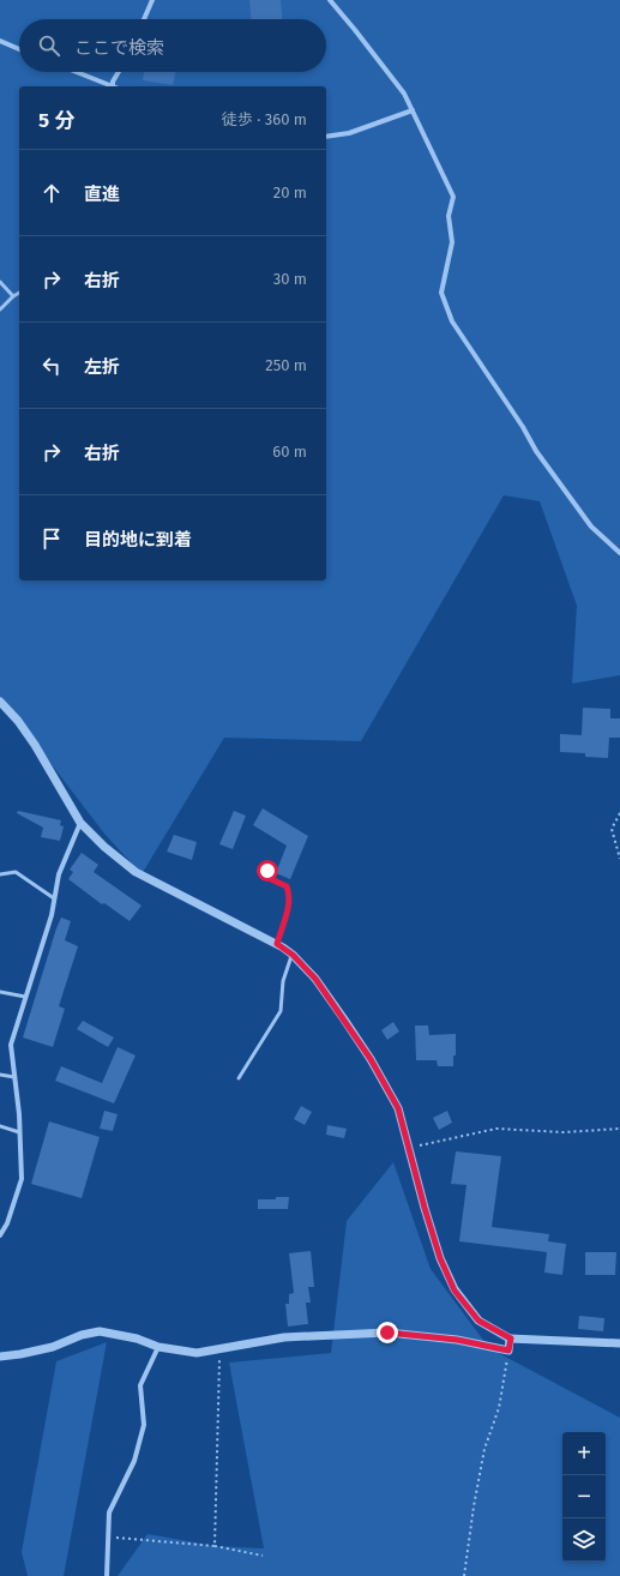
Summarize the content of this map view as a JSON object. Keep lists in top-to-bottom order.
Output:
{
  "page": {
    "search": "ここで検索",
    "heading": ["5 分", "徒歩 · 360 m"],
    "list": [
      ["直進", "20 m"],
      ["右折", "30 m"],
      ["左折", "250 m"],
      ["右折", "60 m"],
      "目的地に到着"
    ],
    "map_buttons": ["+", "−"]
  }
}
